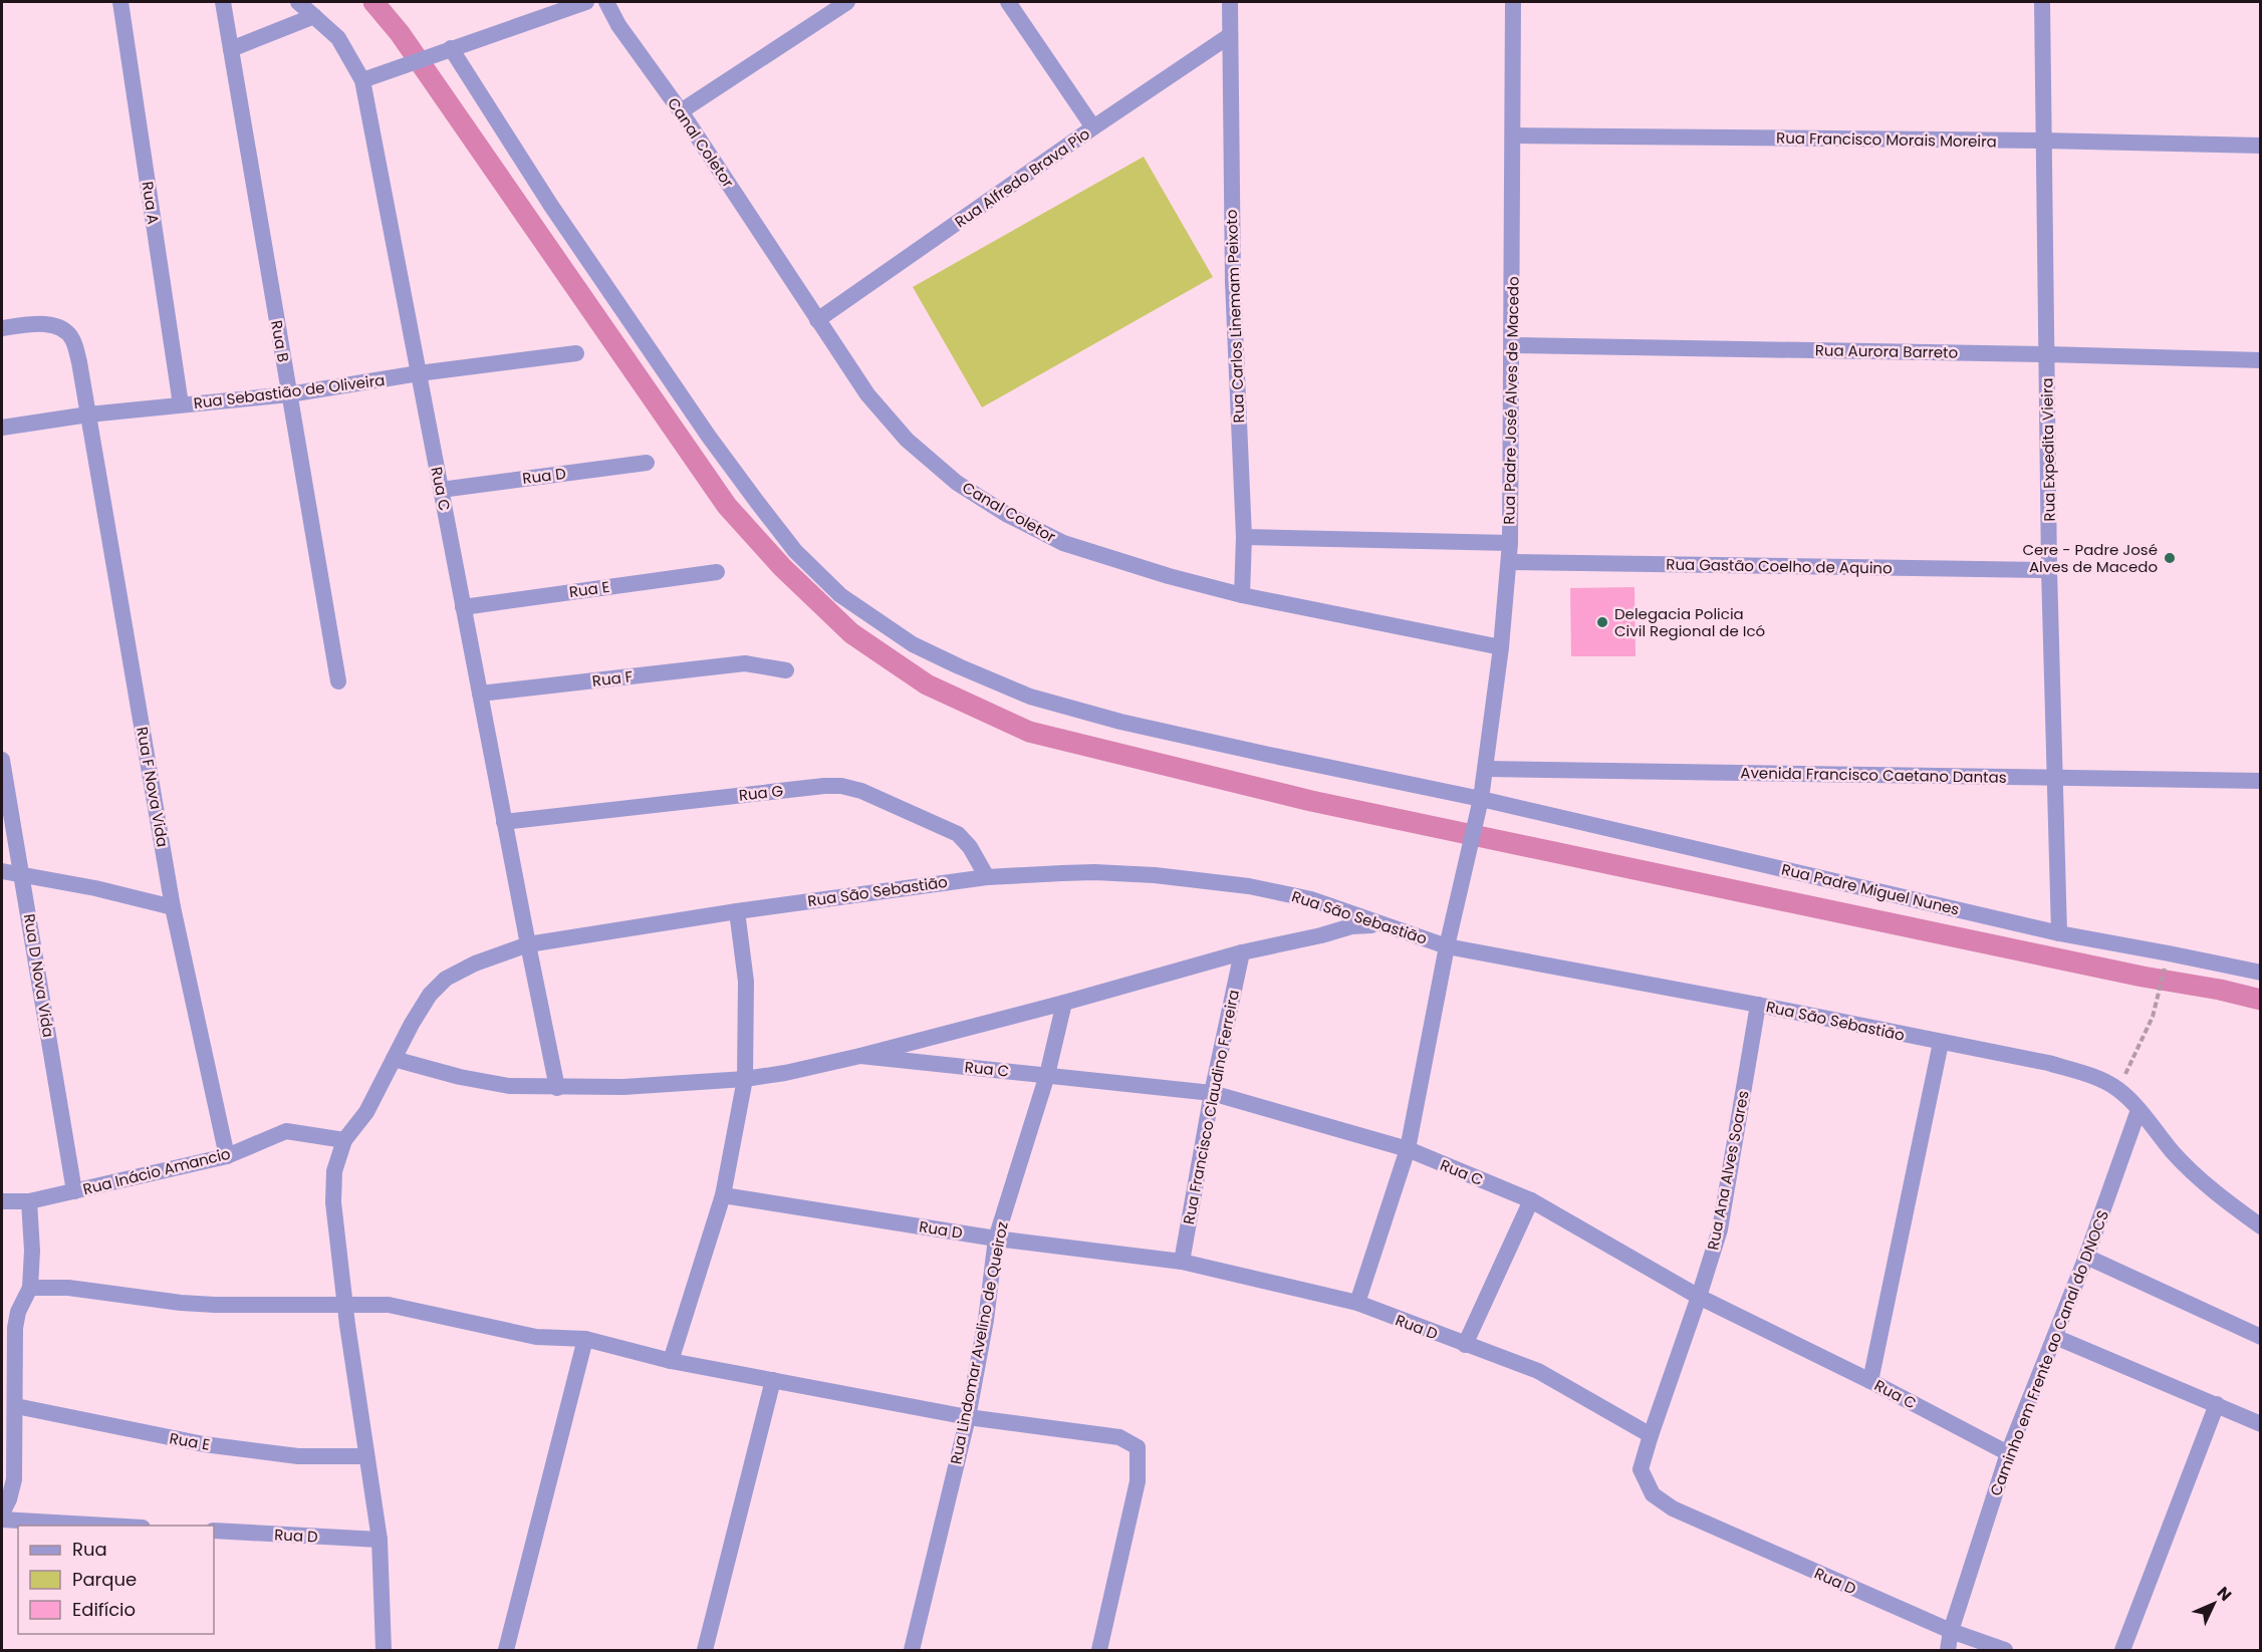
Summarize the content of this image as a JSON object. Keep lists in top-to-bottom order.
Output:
{
  "streets": {
    "street": [
      "Rua Francisco Morais Moreira",
      "Canal Coletor",
      "Rua Alfredo Brava Pio",
      "Rua A",
      "Rua Carlos Linemam Peixoto",
      "Rua B",
      "Rua Aurora Barreto",
      "Rua Sebastião de Oliveira",
      "Rua Padre José Alves de Macedo",
      "Rua Expedita Vieira",
      "Rua D",
      "Rua C",
      "Rua Gastão Coelho de Aquino",
      "Rua E",
      "Rua F",
      "Avenida Francisco Caetano Dantas",
      "Rua F Nova Vida",
      "Rua G",
      "Rua Padre Miguel Nunes",
      "Rua São Sebastião",
      "Rua D Nova Vida",
      "Rua Francisco Claudino Ferreira",
      "Rua Ana Alves Soares",
      "Rua Inácio Amancio",
      "Rua Lindomar Avelino de Queiroz",
      "Caminho em Frente ao Canal do DNOCS"
    ]
  },
  "crossings": [
    ["Rua Francisco Morais Moreira", "Rua Padre José Alves de Macedo"],
    ["Rua Francisco Morais Moreira", "Rua Expedita Vieira"],
    ["Canal Coletor", "Rua Alfredo Brava Pio"],
    ["Canal Coletor", "Rua Carlos Linemam Peixoto"],
    ["Canal Coletor", "Rua Padre José Alves de Macedo"],
    ["Rua Alfredo Brava Pio", "Rua Carlos Linemam Peixoto"],
    ["Rua A", "Rua Sebastião de Oliveira"],
    ["Rua B", "Rua Sebastião de Oliveira"],
    ["Rua Aurora Barreto", "Rua Padre José Alves de Macedo"],
    ["Rua Aurora Barreto", "Rua Expedita Vieira"],
    ["Rua Sebastião de Oliveira", "Rua C"],
    ["Rua Sebastião de Oliveira", "Rua F Nova Vida"],
    ["Rua Padre José Alves de Macedo", "Rua D"],
    ["Rua Padre José Alves de Macedo", "Rua C"],
    ["Rua Padre José Alves de Macedo", "Rua Gastão Coelho de Aquino"],
    ["Rua Padre José Alves de Macedo", "Avenida Francisco Caetano Dantas"],
    ["Rua Padre José Alves de Macedo", "Rua Padre Miguel Nunes"],
    ["Rua Padre José Alves de Macedo", "Rua São Sebastião"],
    ["Rua Expedita Vieira", "Rua Gastão Coelho de Aquino"],
    ["Rua Expedita Vieira", "Avenida Francisco Caetano Dantas"],
    ["Rua Expedita Vieira", "Rua Padre Miguel Nunes"],
    ["Rua D", "Rua C"],
    ["Rua D", "Rua Francisco Claudino Ferreira"],
    ["Rua D", "Rua Ana Alves Soares"],
    ["Rua D", "Rua Lindomar Avelino de Queiroz"],
    ["Rua D", "Caminho em Frente ao Canal do DNOCS"],
    ["Rua C", "Rua E"],
    ["Rua C", "Rua F"],
    ["Rua C", "Rua G"],
    ["Rua C", "Rua São Sebastião"],
    ["Rua C", "Rua Francisco Claudino Ferreira"],
    ["Rua C", "Rua Ana Alves Soares"],
    ["Rua C", "Rua Lindomar Avelino de Queiroz"],
    ["Rua C", "Caminho em Frente ao Canal do DNOCS"],
    ["Rua F Nova Vida", "Rua Inácio Amancio"],
    ["Rua G", "Rua São Sebastião"],
    ["Rua São Sebastião", "Rua Ana Alves Soares"],
    ["Rua São Sebastião", "Rua Inácio Amancio"],
    ["Rua São Sebastião", "Caminho em Frente ao Canal do DNOCS"],
    ["Rua D Nova Vida", "Rua Inácio Amancio"]
  ],
  "places": ["Cere - Padre José Alves de Macedo", "Delegacia Policia Civil Regional de Icó"],
  "legend": ["Rua", "Parque", "Edifício"],
  "north": "top right"
}
